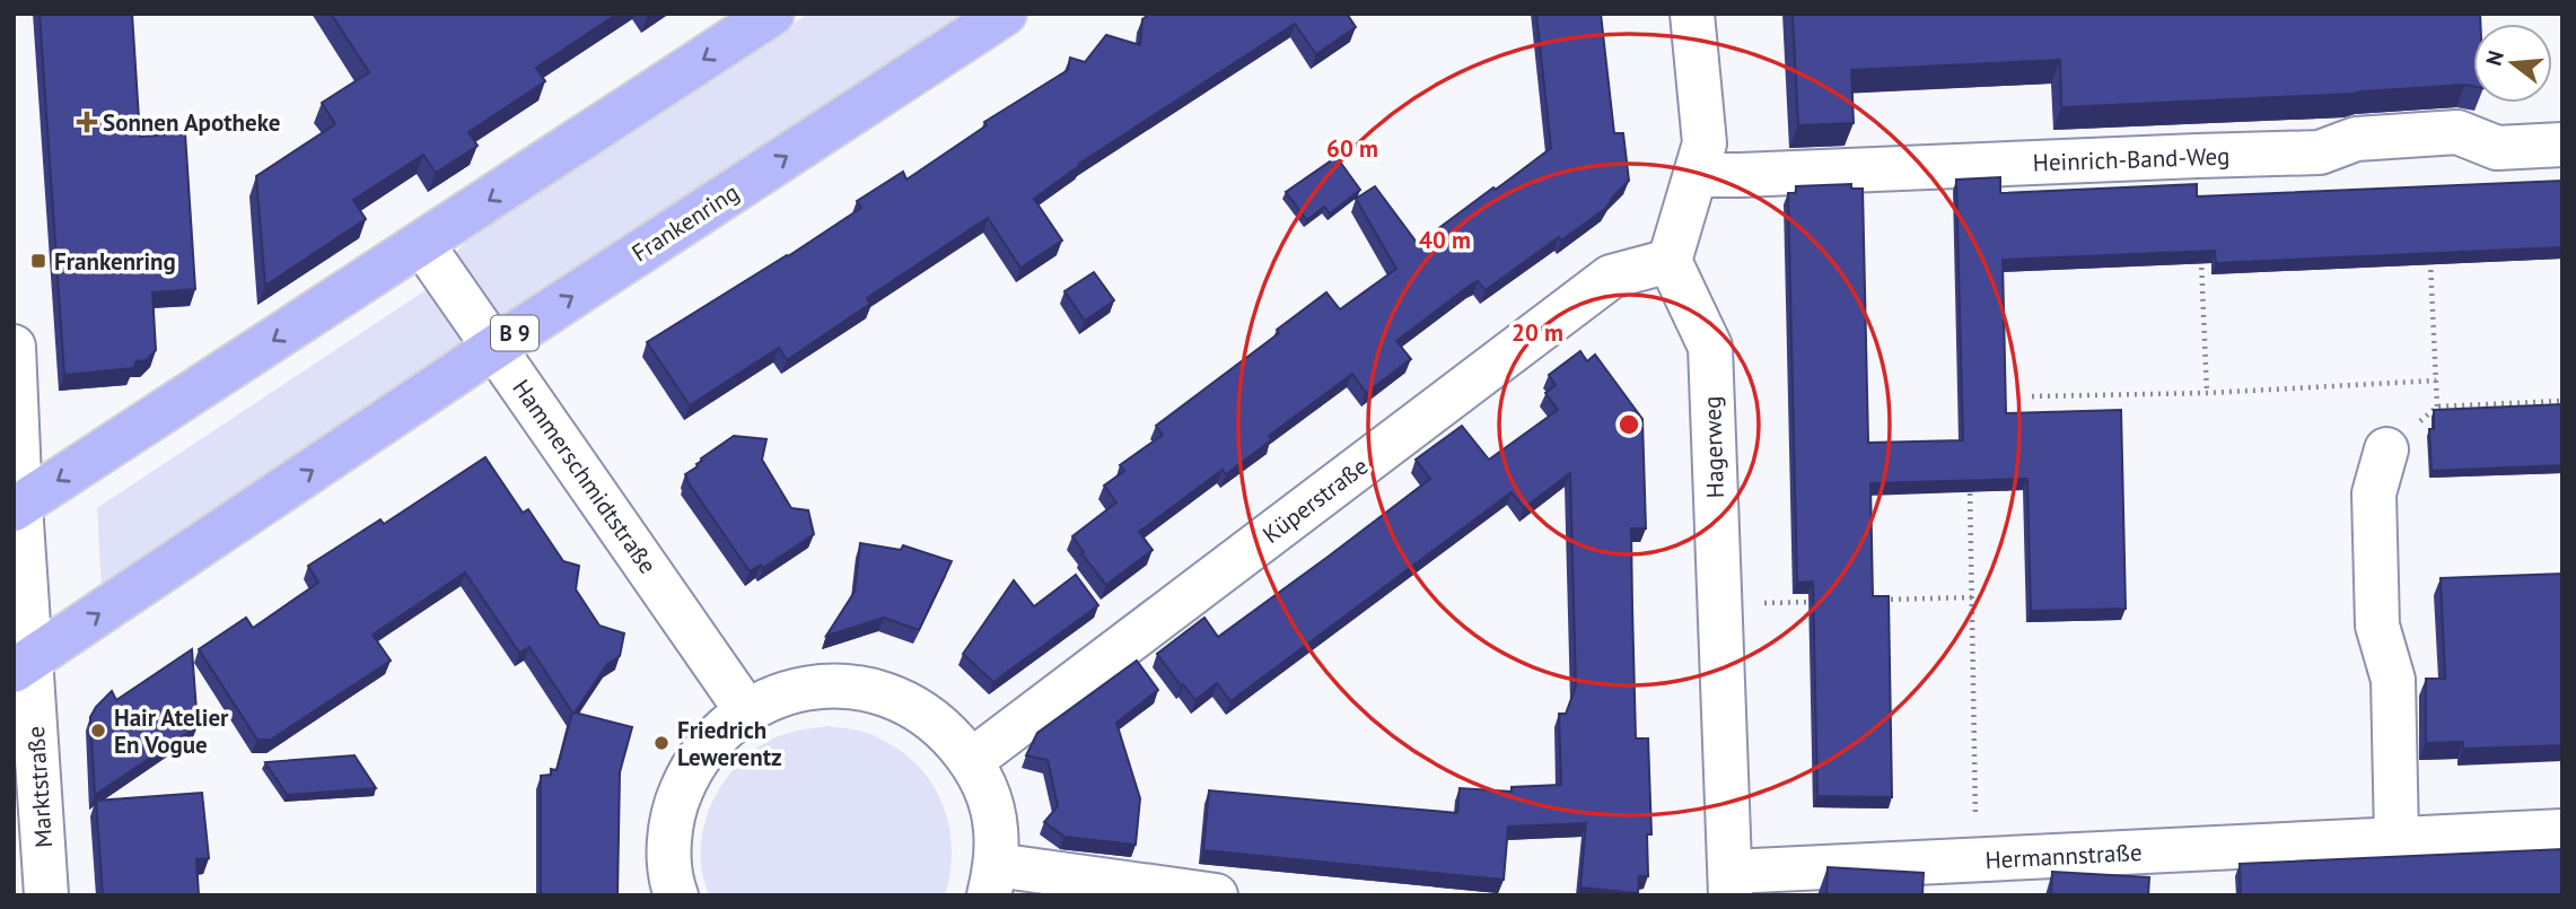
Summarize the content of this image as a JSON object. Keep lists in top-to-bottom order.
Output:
{
  "streets": {
    "main road": ["Frankenring", "B 9"],
    "street": [
      "Heinrich-Band-Weg",
      "Hagerweg",
      "Hammerschmidtstraße",
      "Küperstraße",
      "Marktstraße",
      "Hermannstraße"
    ]
  },
  "crossings": [
    ["Frankenring", "Hammerschmidtstraße"],
    ["Frankenring", "Marktstraße"],
    ["Hagerweg", "Küperstraße"],
    ["Hagerweg", "Hermannstraße"]
  ],
  "places": {
    "health": ["Sonnen Apotheke"],
    "transit": ["Frankenring"],
    "other": ["Hair Atelier En Vogue", "Friedrich Lewerentz"]
  },
  "north": "left",
  "rings": ["60 m", "40 m", "20 m"]
}
